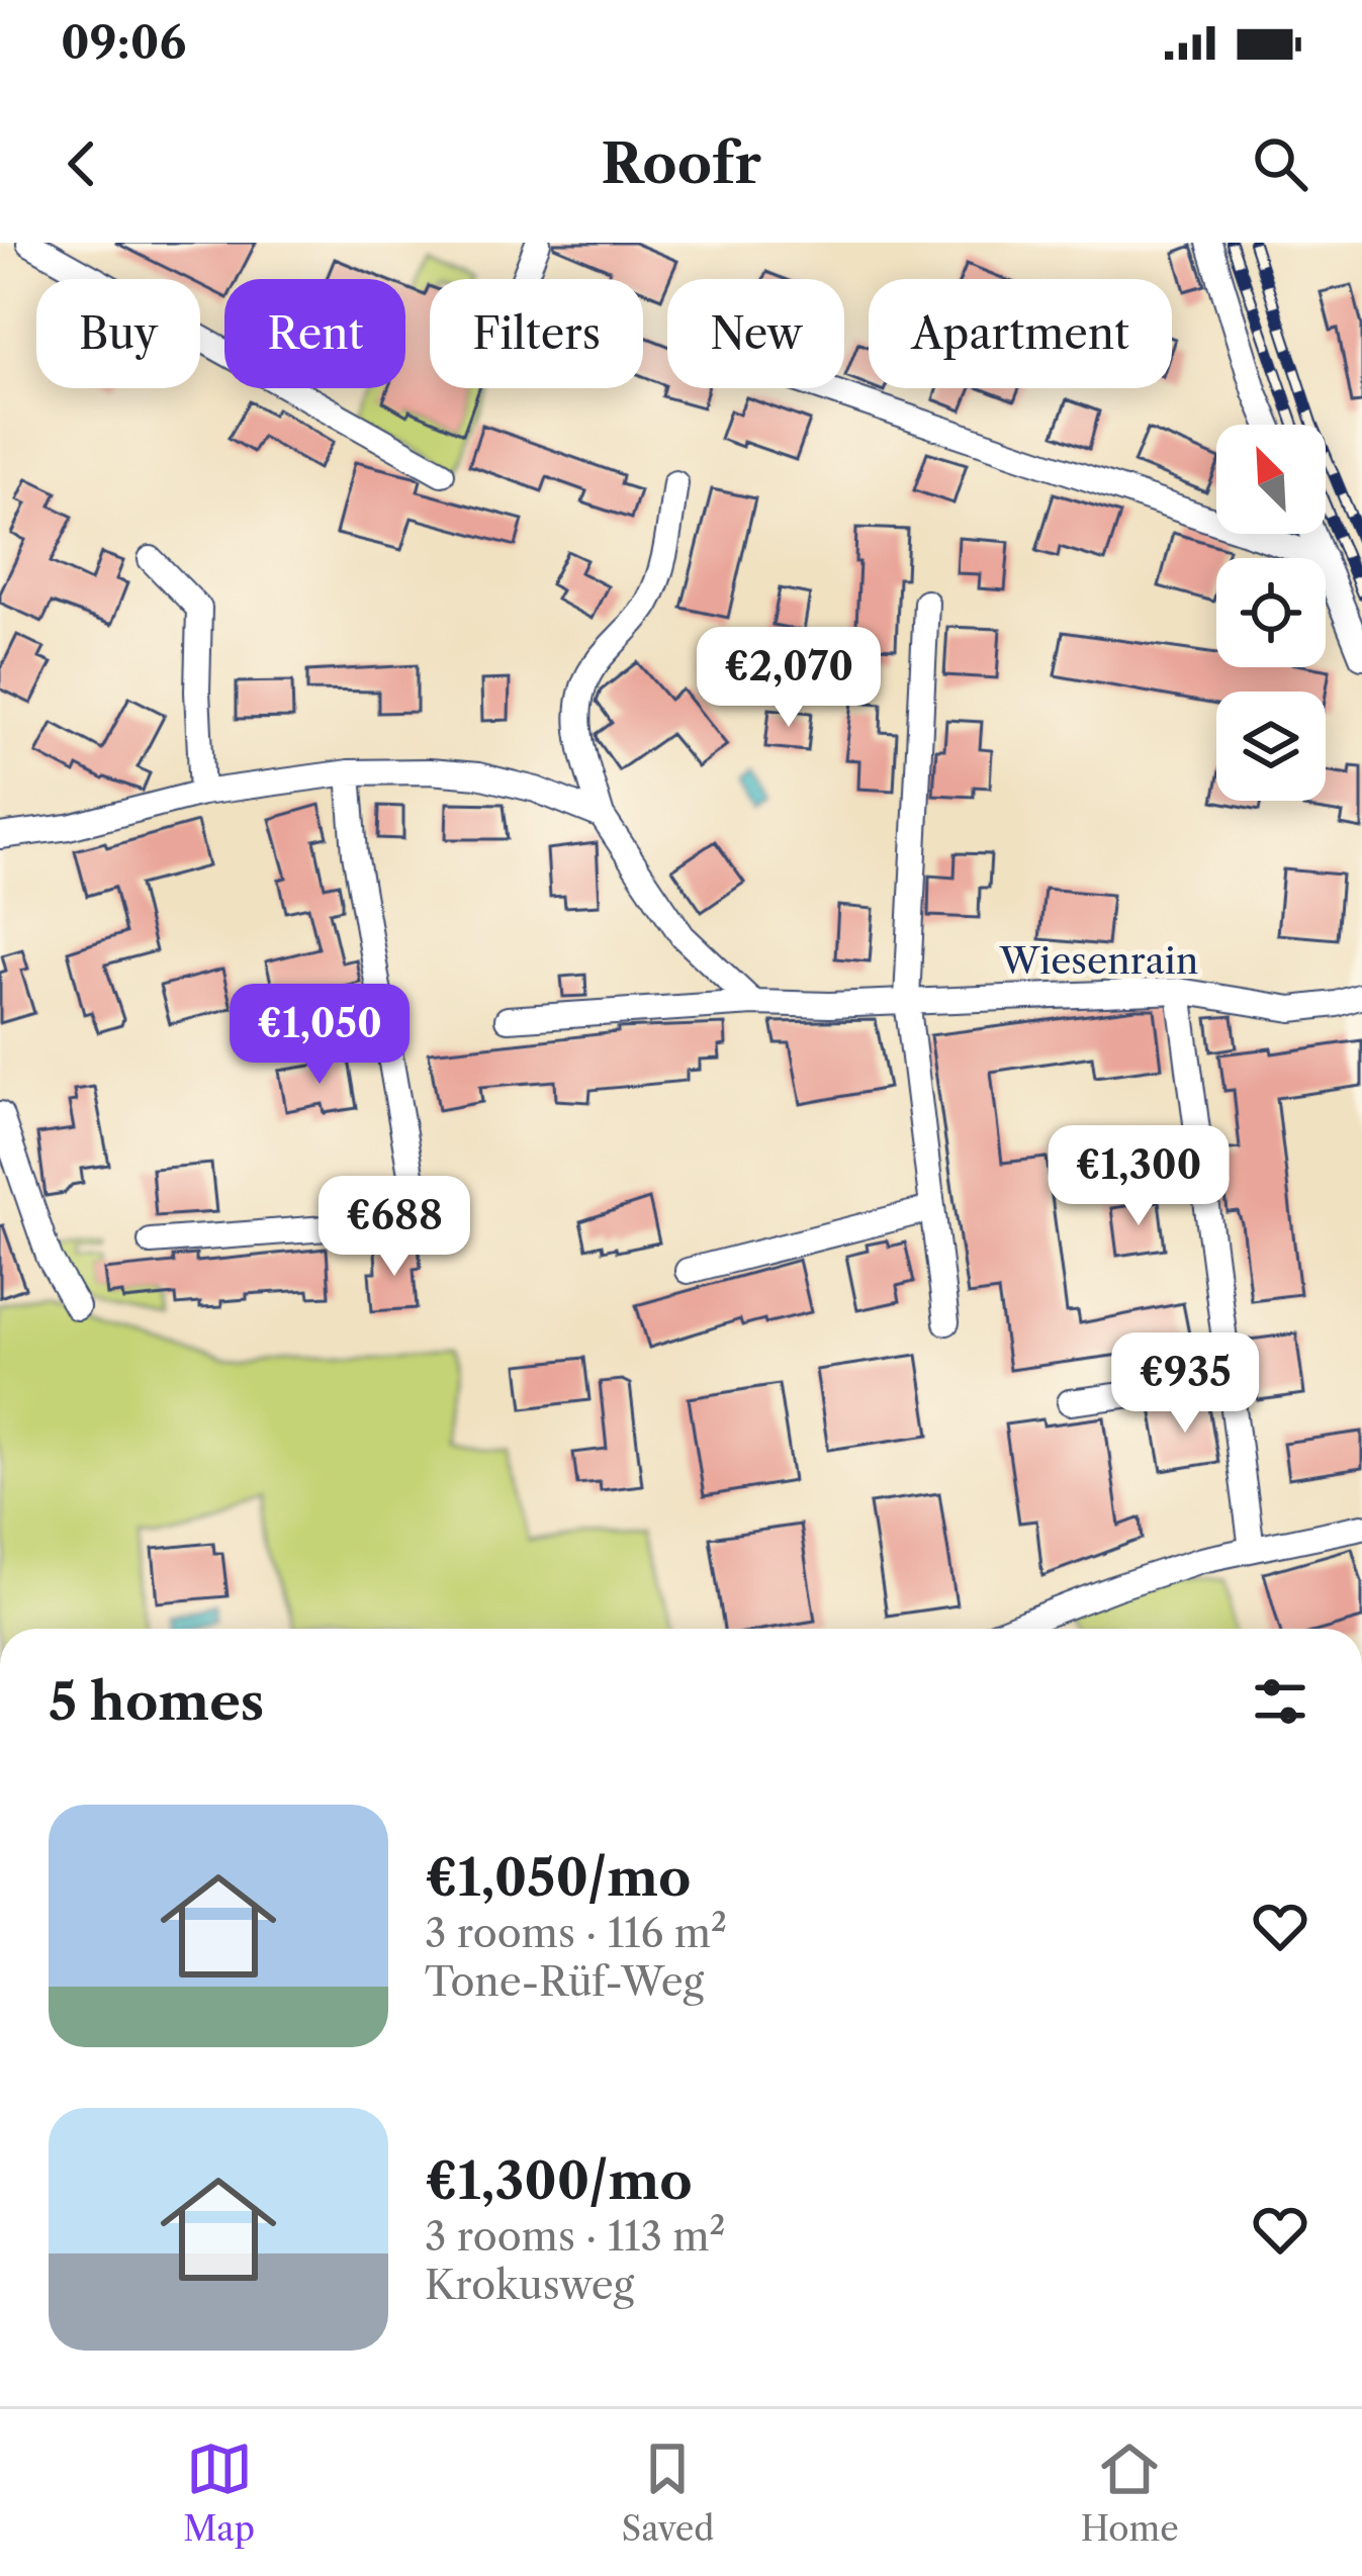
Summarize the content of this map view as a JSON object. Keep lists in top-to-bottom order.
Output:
{
  "streets": {
    "street": ["Wiesenrain"]
  },
  "north": "top left",
  "page": {
    "status": "09:06",
    "header": "Roofr",
    "chip": [
      "Buy",
      "Rent",
      "Filters",
      "New",
      "Apartment"
    ],
    "price": [
      "€2,070",
      "€1,050",
      "€1,300",
      "€688",
      "€935"
    ],
    "heading": "5 homes",
    "list": [
      {
        "name": "€1,050/mo",
        "note": "3 rooms · 116 m² · Tone-Rüf-Weg"
      },
      {
        "name": "€1,300/mo",
        "note": "3 rooms · 113 m² · Krokusweg"
      }
    ],
    "tabs": ["Map", "Saved", "Home"]
  }
}
